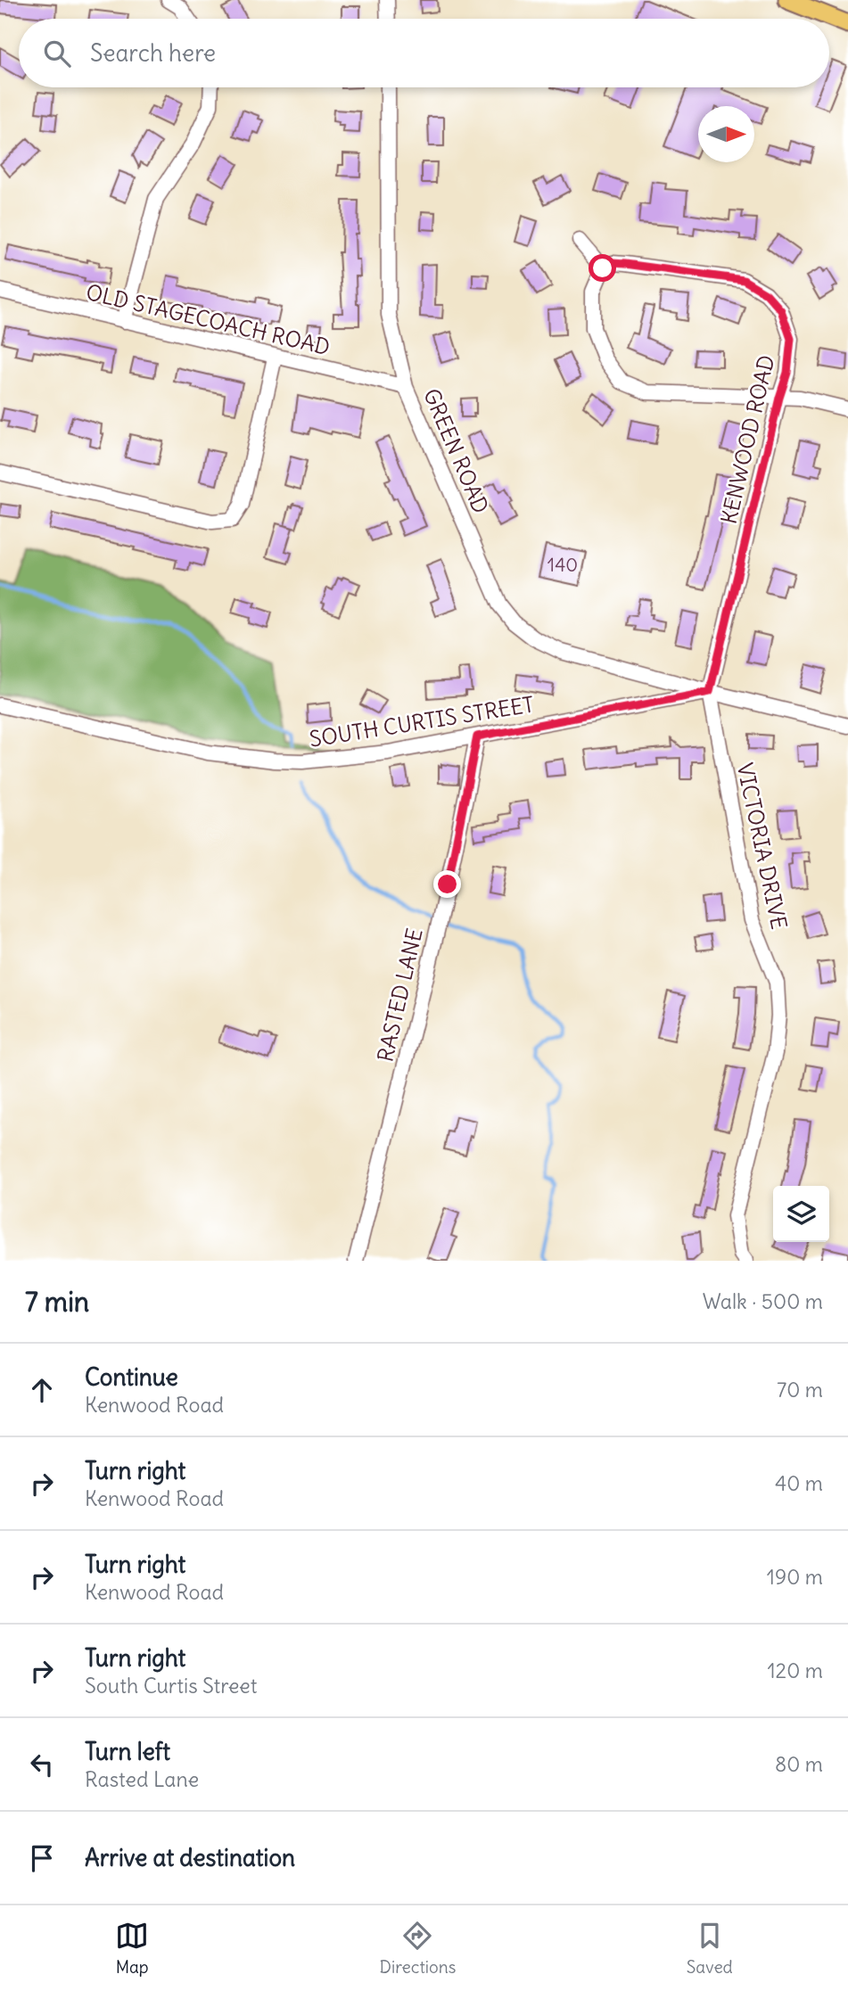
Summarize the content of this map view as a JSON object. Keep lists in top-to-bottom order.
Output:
{
  "streets": {
    "street": [
      "OLD STAGECOACH ROAD",
      "KENWOOD ROAD",
      "GREEN ROAD",
      "SOUTH CURTIS STREET",
      "VICTORIA DRIVE",
      "RASTED LANE"
    ]
  },
  "crossings": [
    ["OLD STAGECOACH ROAD", "GREEN ROAD"],
    ["KENWOOD ROAD", "GREEN ROAD"],
    ["KENWOOD ROAD", "SOUTH CURTIS STREET"],
    ["KENWOOD ROAD", "VICTORIA DRIVE"],
    ["GREEN ROAD", "SOUTH CURTIS STREET"],
    ["GREEN ROAD", "VICTORIA DRIVE"],
    ["SOUTH CURTIS STREET", "VICTORIA DRIVE"],
    ["SOUTH CURTIS STREET", "RASTED LANE"]
  ],
  "house_numbers": ["140"],
  "north": "right",
  "page": {
    "search": "Search here",
    "heading": ["7 min", "Walk · 500 m"],
    "list": [
      ["Continue", "Kenwood Road", "70 m"],
      ["Turn right", "Kenwood Road", "40 m"],
      ["Turn right", "Kenwood Road", "190 m"],
      ["Turn right", "South Curtis Street", "120 m"],
      ["Turn left", "Rasted Lane", "80 m"],
      "Arrive at destination"
    ],
    "nav": ["Map", "Directions", "Saved"]
  }
}
